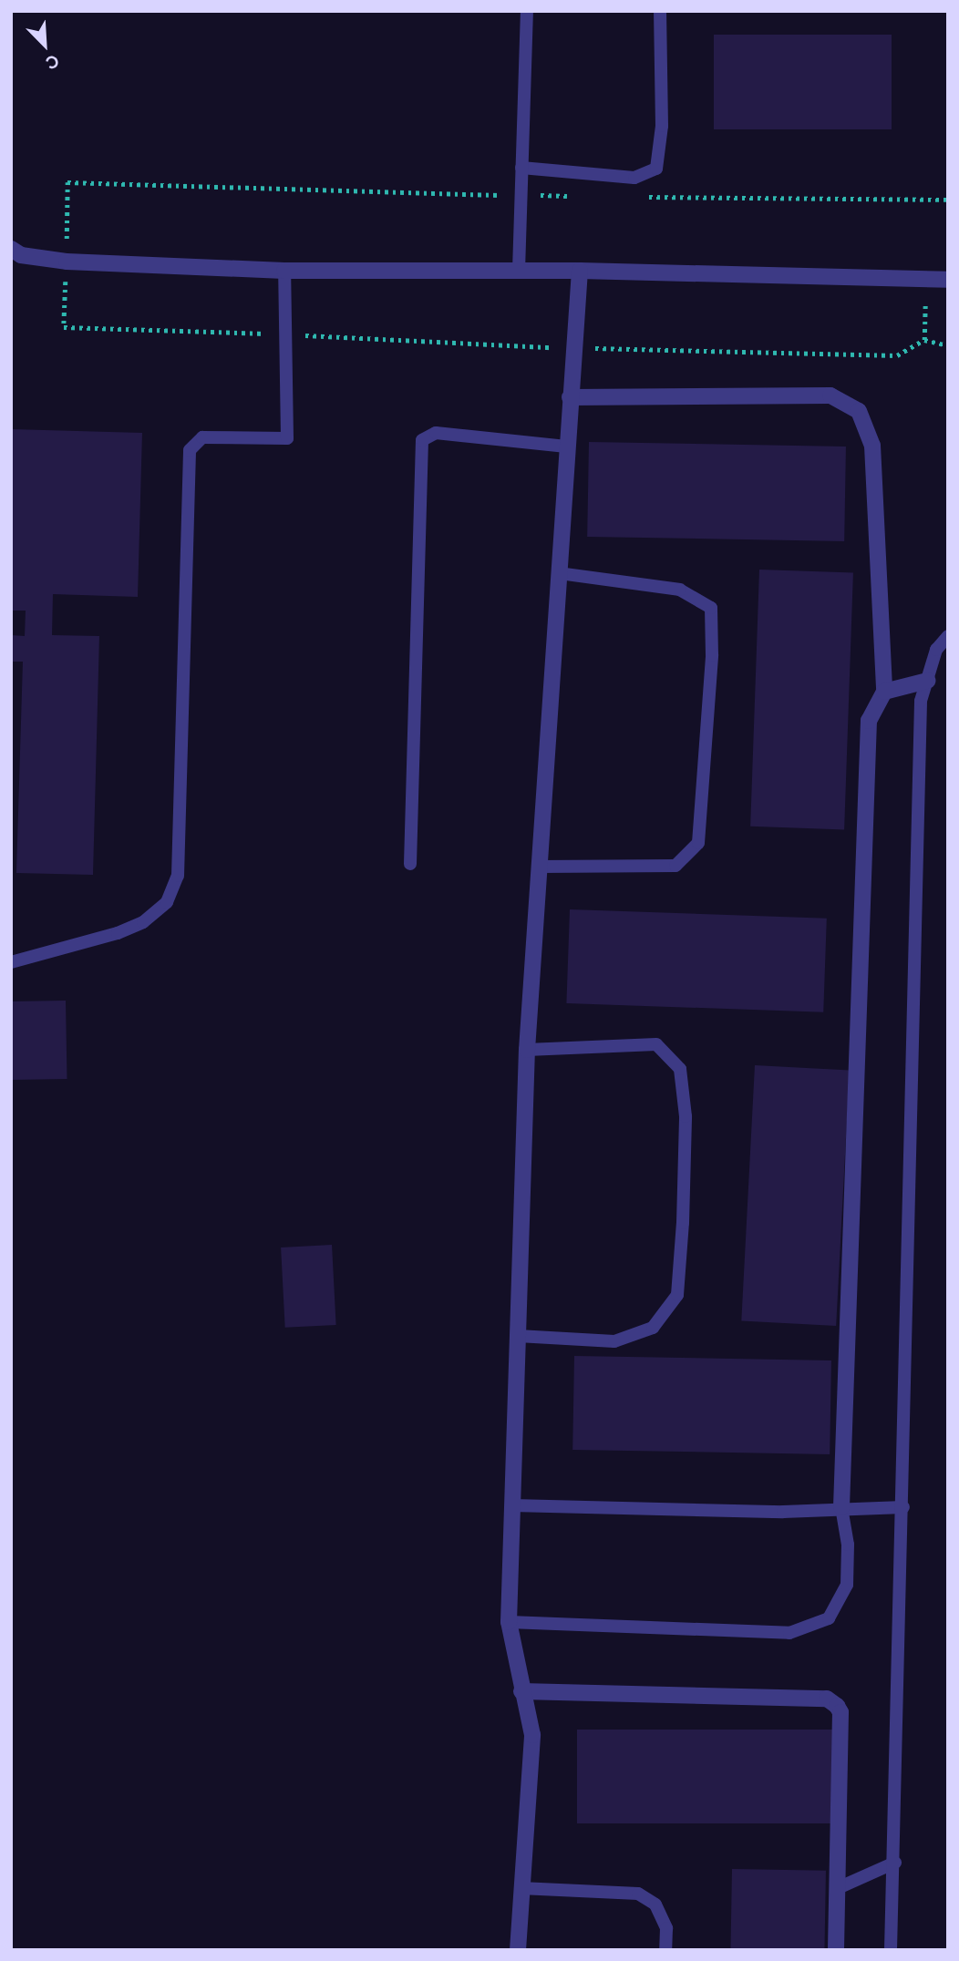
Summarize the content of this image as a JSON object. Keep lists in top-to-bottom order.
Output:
{
  "north": "bottom right"
}
